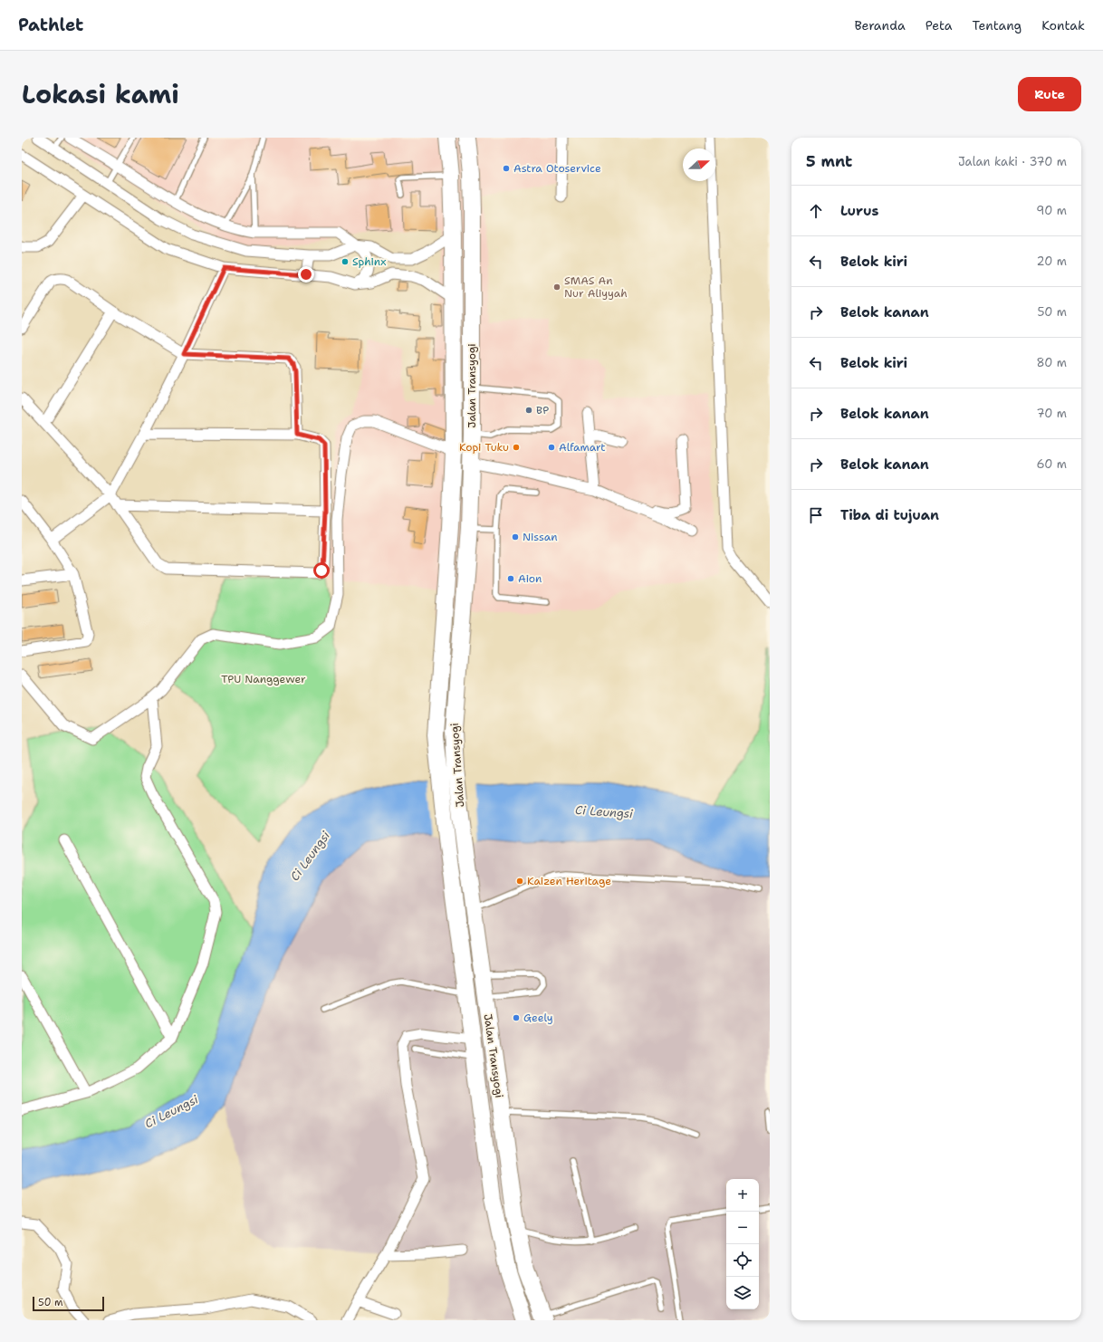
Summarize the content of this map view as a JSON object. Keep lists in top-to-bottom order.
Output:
{
  "streets": {
    "highway": ["Jalan Transyogi"]
  },
  "water": ["Ci Leungsi"],
  "parks": ["TPU Nanggewer"],
  "places": [
    "Astra Otoservice",
    "Sphinx",
    "SMAS An Nur Aliyyah",
    "BP",
    "Kopi Tuku",
    "Alfamart",
    "Nissan",
    "Aion",
    "Kaizen Heritage",
    "Geely"
  ],
  "scale_bar": "50 m",
  "north": "right",
  "page": {
    "header": "Pathlet",
    "nav": [
      "Beranda",
      "Peta",
      "Tentang",
      "Kontak"
    ],
    "title": "Lokasi kami",
    "buttons": "Rute",
    "heading": ["5 mnt", "Jalan kaki · 370 m"],
    "list": [
      ["Lurus", "90 m"],
      ["Belok kiri", "20 m"],
      ["Belok kanan", "50 m"],
      ["Belok kiri", "80 m"],
      ["Belok kanan", "70 m"],
      ["Belok kanan", "60 m"],
      "Tiba di tujuan"
    ],
    "map_buttons": ["+", "−"],
    "scale": "50 m"
  }
}
